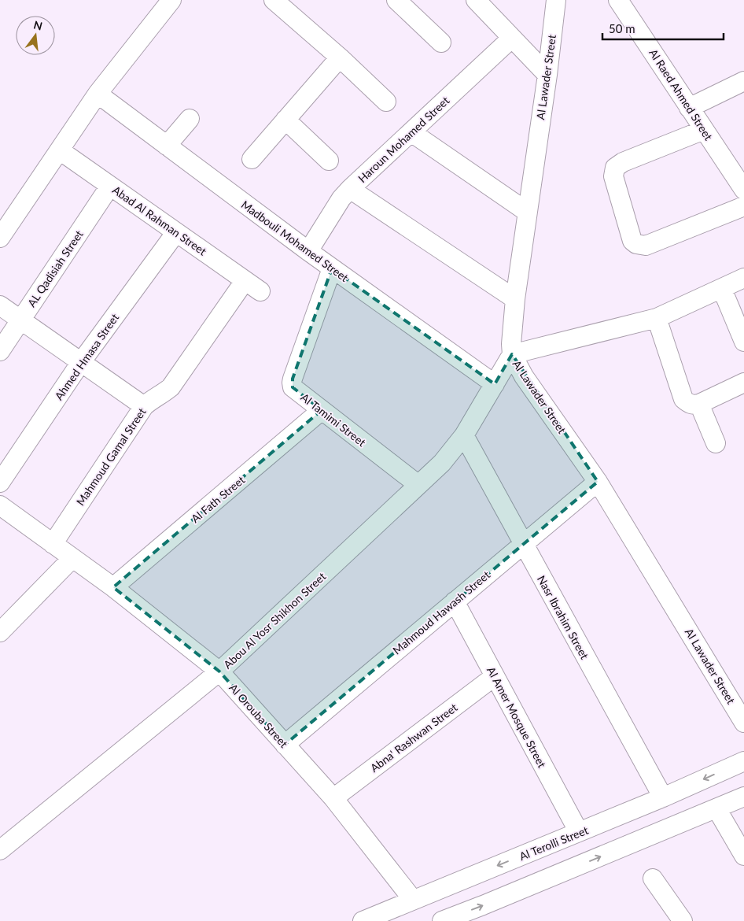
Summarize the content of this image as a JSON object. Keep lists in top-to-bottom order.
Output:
{
  "streets": {
    "street": [
      "Al Lawader Street",
      "Al Raed Ahmed Street",
      "Haroun Mohamed Street",
      "Abad Al Rahman Street",
      "Madbouli Mohamed Street",
      "AL Qadisiah Street",
      "Ahmed Hmasa Street",
      "Al Tamimi Street",
      "Mahmoud Gamal Street",
      "Al Fath Street",
      "Mahmoud Hawash Street",
      "Nasr Ibrahim Street",
      "Abou Al Yosr Shikhon Street",
      "Al Orouba Street",
      "Al Amer Mosque Street",
      "Abna' Rashwan Street",
      "Al Terolli Street"
    ]
  },
  "crossings": [
    ["Al Lawader Street", "Mahmoud Hawash Street"],
    ["Al Lawader Street", "Abou Al Yosr Shikhon Street"],
    ["Haroun Mohamed Street", "Madbouli Mohamed Street"],
    ["Abad Al Rahman Street", "AL Qadisiah Street"],
    ["Abad Al Rahman Street", "Ahmed Hmasa Street"],
    ["Abad Al Rahman Street", "Mahmoud Gamal Street"],
    ["Madbouli Mohamed Street", "Al Tamimi Street"],
    ["Madbouli Mohamed Street", "Abou Al Yosr Shikhon Street"],
    ["Al Tamimi Street", "Al Fath Street"],
    ["Al Tamimi Street", "Abou Al Yosr Shikhon Street"],
    ["Mahmoud Gamal Street", "Al Orouba Street"],
    ["Al Fath Street", "Al Orouba Street"],
    ["Mahmoud Hawash Street", "Nasr Ibrahim Street"],
    ["Mahmoud Hawash Street", "Al Orouba Street"],
    ["Mahmoud Hawash Street", "Al Amer Mosque Street"],
    ["Nasr Ibrahim Street", "Abou Al Yosr Shikhon Street"],
    ["Nasr Ibrahim Street", "Al Terolli Street"],
    ["Abou Al Yosr Shikhon Street", "Al Orouba Street"],
    ["Al Orouba Street", "Abna' Rashwan Street"],
    ["Al Orouba Street", "Al Terolli Street"],
    ["Al Amer Mosque Street", "Abna' Rashwan Street"],
    ["Al Amer Mosque Street", "Al Terolli Street"]
  ],
  "scale_bar": "50 m",
  "north": "top"
}
